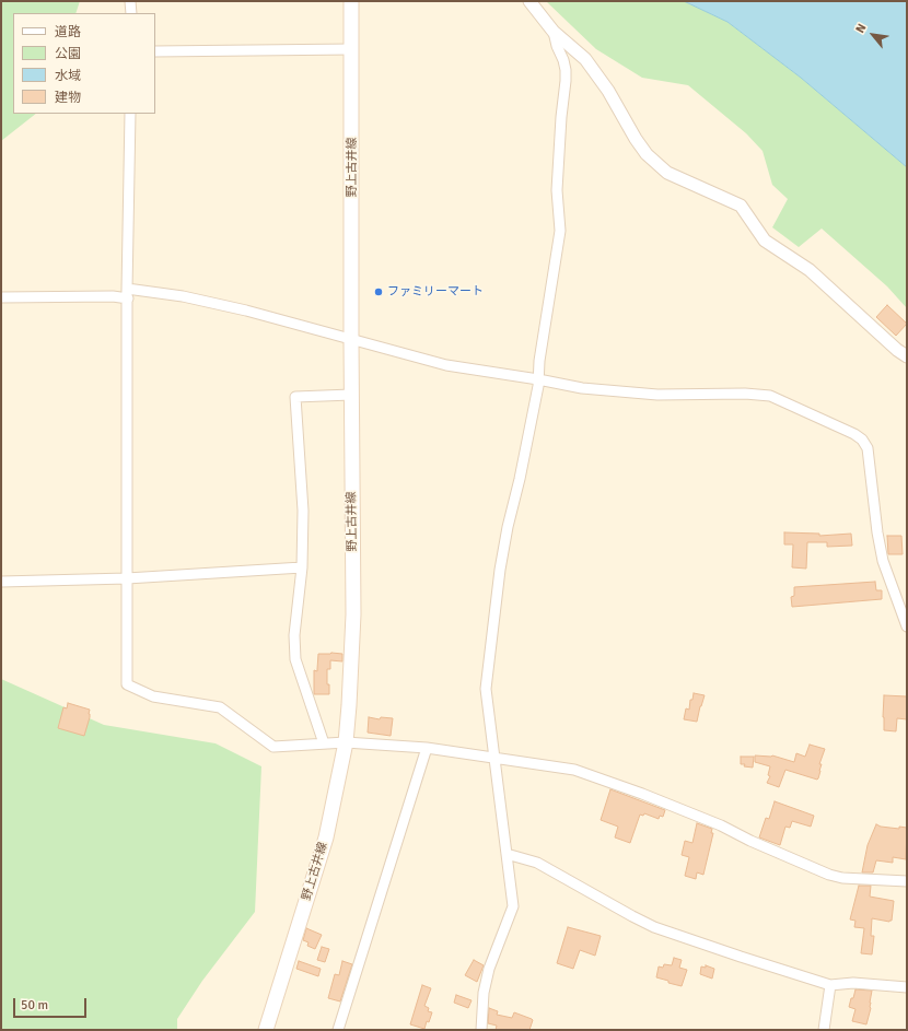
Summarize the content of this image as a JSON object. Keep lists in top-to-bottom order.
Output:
{
  "streets": {
    "main road": ["野上古井線"]
  },
  "places": ["ファミリーマート"],
  "legend": [
    "道路",
    "公園",
    "水域",
    "建物"
  ],
  "scale_bar": "50 m",
  "north": "top left"
}
